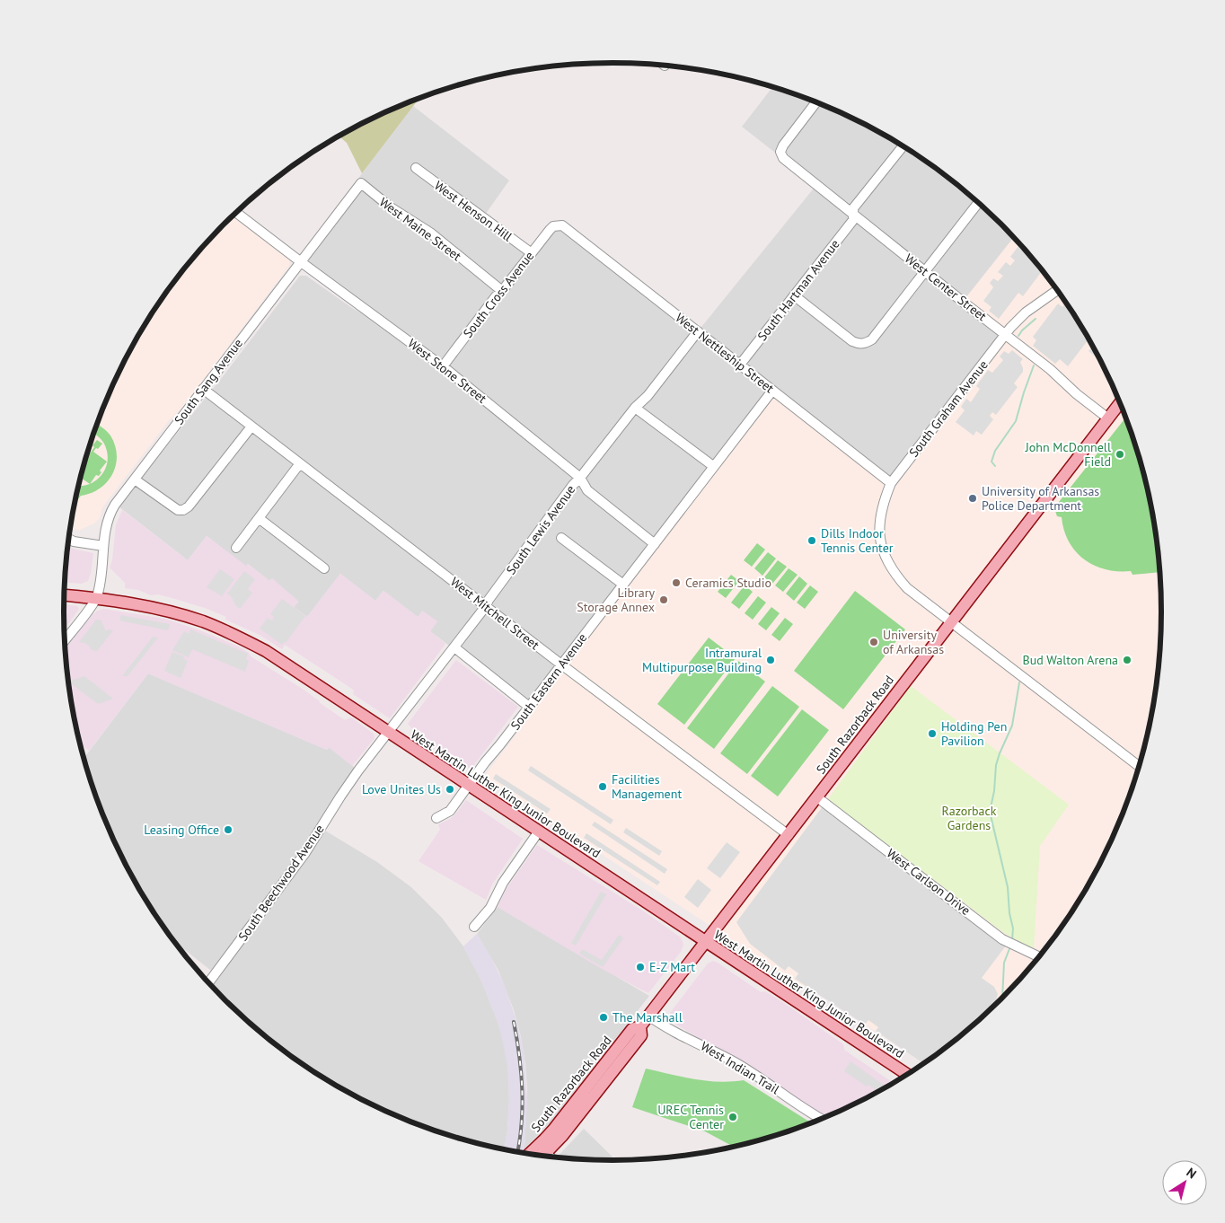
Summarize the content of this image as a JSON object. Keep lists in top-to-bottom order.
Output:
{
  "streets": {
    "main road": ["South Razorback Road", "West Martin Luther King Junior Boulevard"],
    "street": [
      "West Henson Hill",
      "West Maine Street",
      "West Center Street",
      "South Hartman Avenue",
      "South Cross Avenue",
      "West Nettleship Street",
      "West Stone Street",
      "South Sang Avenue",
      "South Graham Avenue",
      "South Lewis Avenue",
      "West Mitchell Street",
      "South Eastern Avenue",
      "West Carlson Drive",
      "South Beechwood Avenue",
      "West Indian Trail"
    ]
  },
  "crossings": [
    ["West Henson Hill", "South Cross Avenue"],
    ["West Maine Street", "South Cross Avenue"],
    ["West Maine Street", "South Sang Avenue"],
    ["West Center Street", "South Hartman Avenue"],
    ["West Center Street", "South Graham Avenue"],
    ["West Center Street", "South Razorback Road"],
    ["South Hartman Avenue", "West Nettleship Street"],
    ["South Cross Avenue", "West Nettleship Street"],
    ["South Cross Avenue", "West Stone Street"],
    ["West Nettleship Street", "South Graham Avenue"],
    ["West Nettleship Street", "South Lewis Avenue"],
    ["West Nettleship Street", "South Eastern Avenue"],
    ["West Stone Street", "South Sang Avenue"],
    ["West Stone Street", "South Lewis Avenue"],
    ["West Stone Street", "South Eastern Avenue"],
    ["South Sang Avenue", "West Mitchell Street"],
    ["South Sang Avenue", "West Martin Luther King Junior Boulevard"],
    ["South Graham Avenue", "South Razorback Road"],
    ["South Lewis Avenue", "West Mitchell Street"],
    ["South Lewis Avenue", "West Martin Luther King Junior Boulevard"],
    ["South Lewis Avenue", "South Beechwood Avenue"],
    ["West Mitchell Street", "South Eastern Avenue"],
    ["West Mitchell Street", "South Razorback Road"],
    ["South Eastern Avenue", "West Martin Luther King Junior Boulevard"],
    ["South Razorback Road", "West Martin Luther King Junior Boulevard"],
    ["South Razorback Road", "West Carlson Drive"],
    ["South Razorback Road", "West Indian Trail"],
    ["West Martin Luther King Junior Boulevard", "South Beechwood Avenue"]
  ],
  "parks": ["Razorback Gardens"],
  "places": [
    "John McDonnell Field",
    "University of Arkansas Police Department",
    "Dills Indoor Tennis Center",
    "Ceramics Studio",
    "Library Storage Annex",
    "University of Arkansas",
    "Intramural Multipurpose Building",
    "Bud Walton Arena",
    "Holding Pen Pavilion",
    "Facilities Management",
    "Love Unites Us",
    "Leasing Office",
    "E-Z Mart",
    "The Marshall",
    "UREC Tennis Center"
  ],
  "north": "top right"
}
